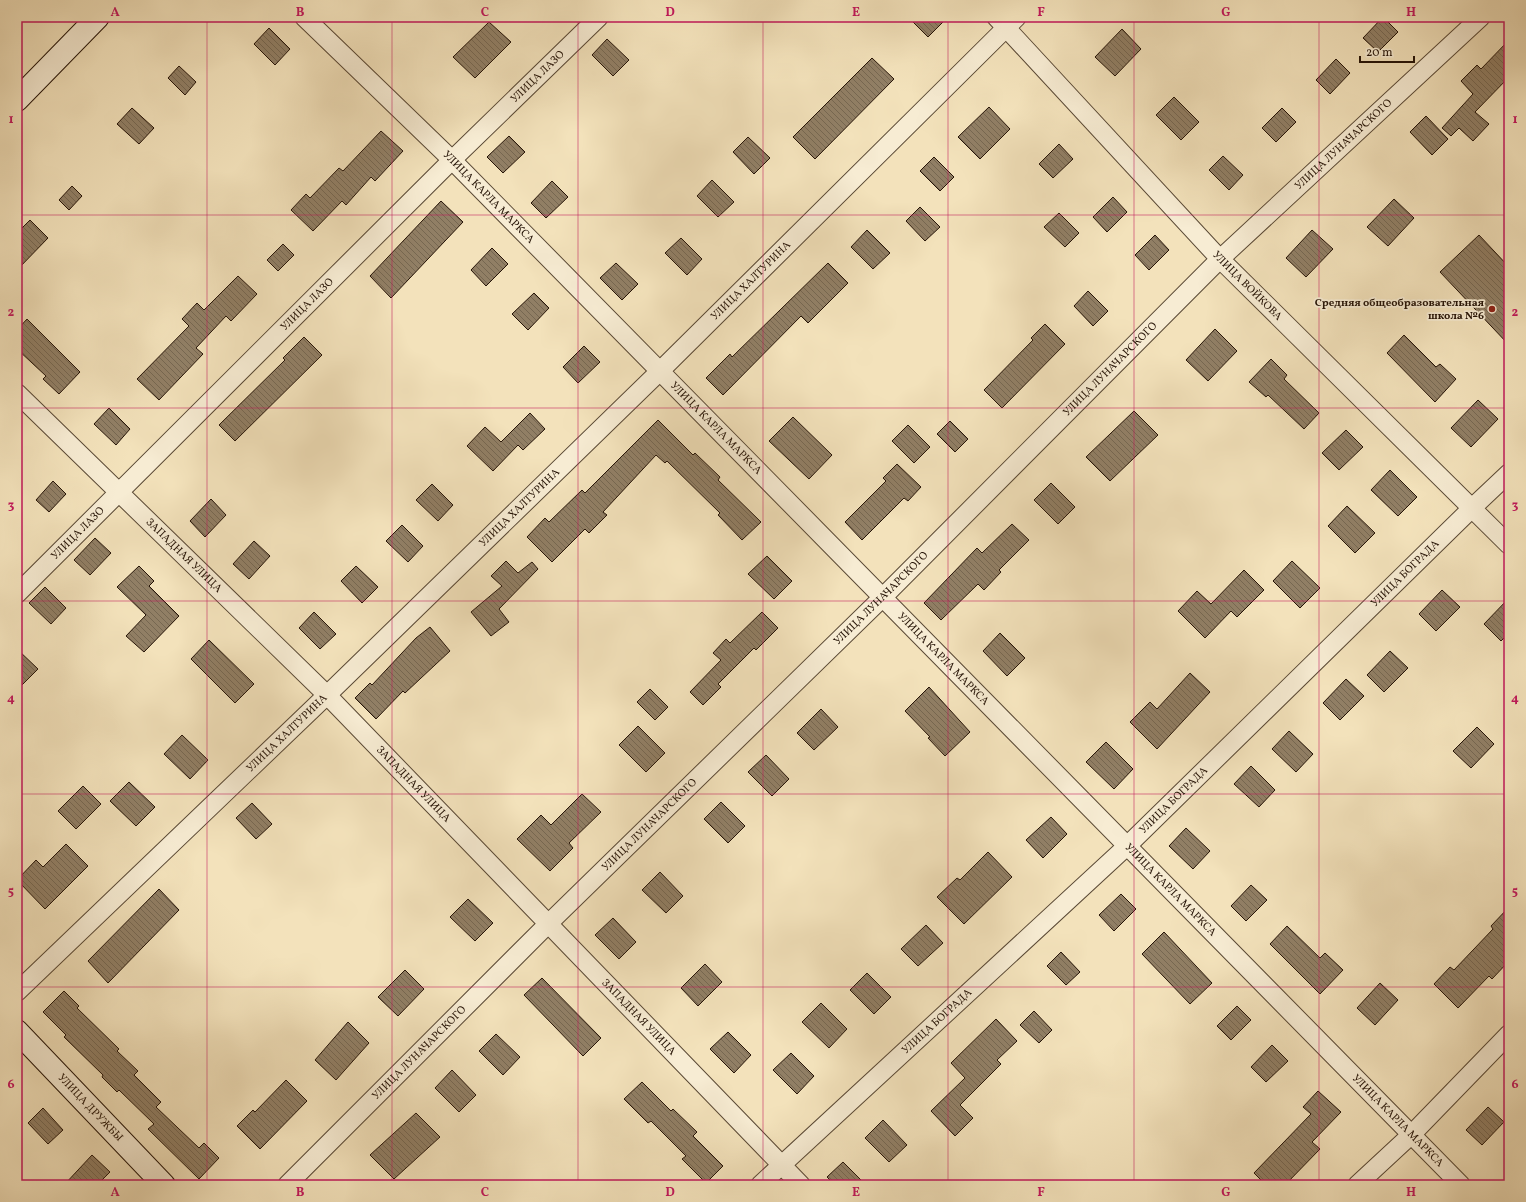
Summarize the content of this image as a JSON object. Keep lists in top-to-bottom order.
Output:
{
  "streets": {
    "street": [
      "УЛИЦА ЛАЗО",
      "УЛИЦА ЛУНАЧАРСКОГО",
      "УЛИЦА КАРЛА МАРКСА",
      "УЛИЦА ХАЛТУРИНА",
      "УЛИЦА ВОЙКОВА",
      "ЗАПАДНАЯ УЛИЦА",
      "УЛИЦА БОГРАДА",
      "УЛИЦА ДРУЖБЫ"
    ]
  },
  "crossings": [
    ["УЛИЦА ЛАЗО", "УЛИЦА КАРЛА МАРКСА"],
    ["УЛИЦА ЛАЗО", "ЗАПАДНАЯ УЛИЦА"],
    ["УЛИЦА ЛУНАЧАРСКОГО", "УЛИЦА КАРЛА МАРКСА"],
    ["УЛИЦА ЛУНАЧАРСКОГО", "УЛИЦА ВОЙКОВА"],
    ["УЛИЦА ЛУНАЧАРСКОГО", "ЗАПАДНАЯ УЛИЦА"],
    ["УЛИЦА КАРЛА МАРКСА", "УЛИЦА ХАЛТУРИНА"],
    ["УЛИЦА КАРЛА МАРКСА", "УЛИЦА БОГРАДА"],
    ["УЛИЦА ХАЛТУРИНА", "УЛИЦА ВОЙКОВА"],
    ["УЛИЦА ХАЛТУРИНА", "ЗАПАДНАЯ УЛИЦА"],
    ["УЛИЦА ВОЙКОВА", "УЛИЦА БОГРАДА"],
    ["ЗАПАДНАЯ УЛИЦА", "УЛИЦА БОГРАДА"]
  ],
  "places": ["Средняя общеобразовательная школа №6"],
  "scale_bar": "20 m",
  "grid": {
    "columns": [
      "A",
      "B",
      "C",
      "D",
      "E",
      "F",
      "G",
      "H"
    ],
    "rows": [
      "1",
      "2",
      "3",
      "4",
      "5",
      "6"
    ]
  }
}
